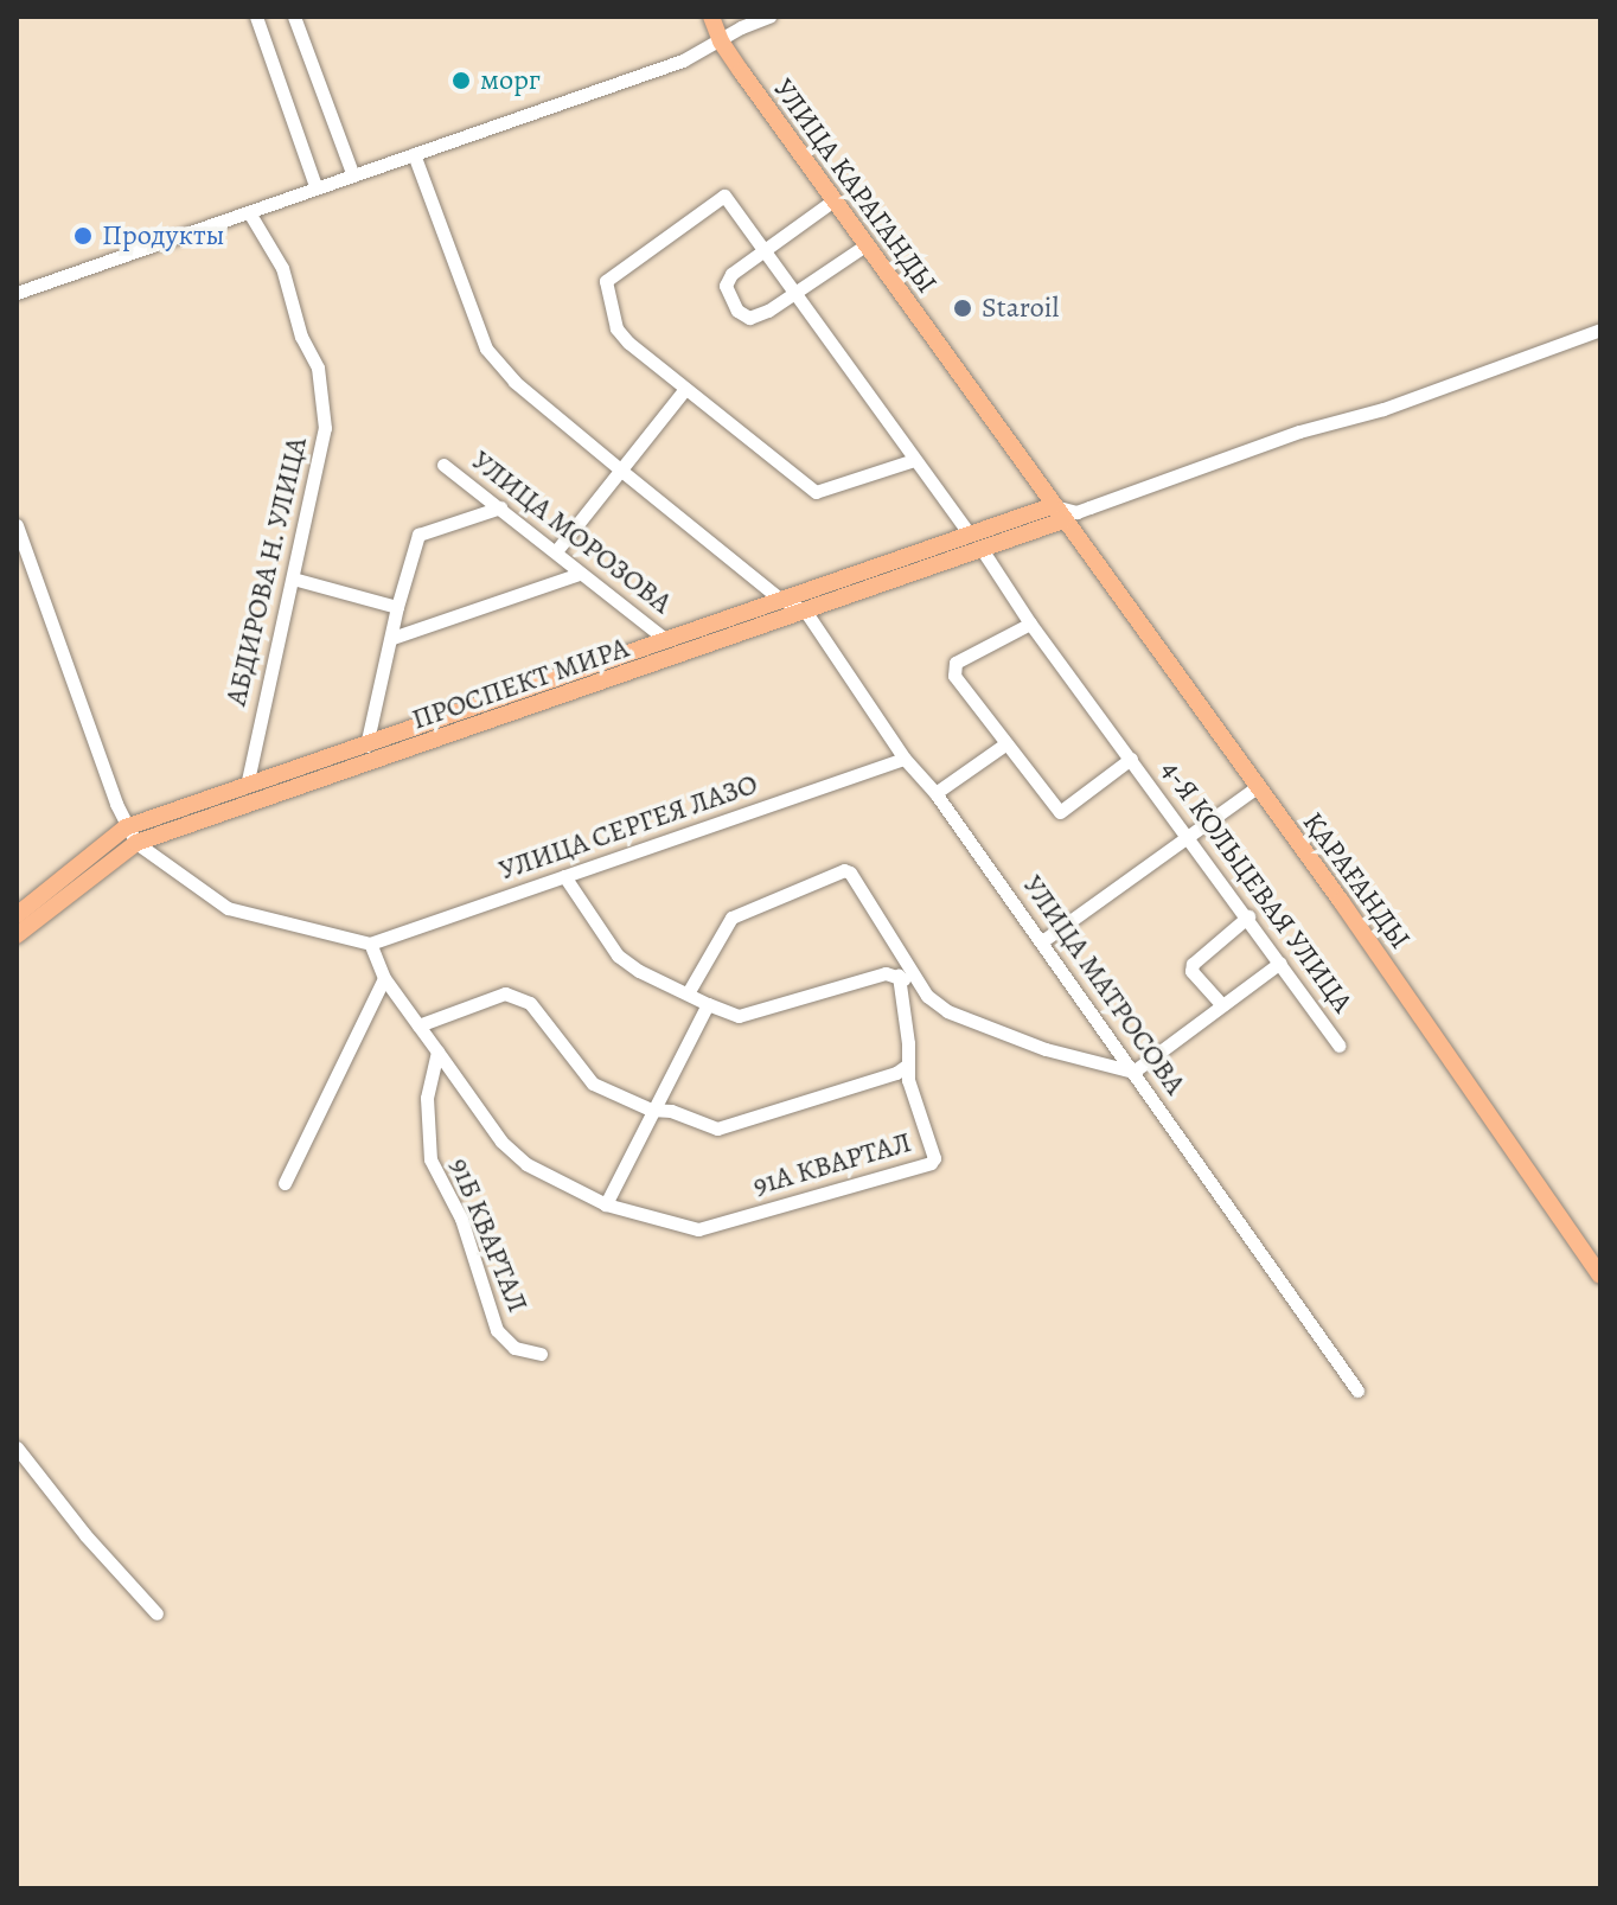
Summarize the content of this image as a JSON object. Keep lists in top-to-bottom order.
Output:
{
  "streets": {
    "main road": ["УЛИЦА КАРАГАНДЫ", "ПРОСПЕКТ МИРА", "ҚАРАҒАНДЫ"],
    "street": [
      "УЛИЦА МОРОЗОВА",
      "АБДИРОВА Н. УЛИЦА",
      "УЛИЦА СЕРГЕЯ ЛАЗО",
      "4-Я КОЛЬЦЕВАЯ УЛИЦА",
      "УЛИЦА МАТРОСОВА",
      "91А КВАРТАЛ",
      "91Б КВАРТАЛ"
    ]
  },
  "crossings": [
    ["УЛИЦА КАРАГАНДЫ", "ПРОСПЕКТ МИРА"],
    ["УЛИЦА КАРАГАНДЫ", "ҚАРАҒАНДЫ"],
    ["УЛИЦА МОРОЗОВА", "ПРОСПЕКТ МИРА"],
    ["АБДИРОВА Н. УЛИЦА", "ПРОСПЕКТ МИРА"],
    ["ПРОСПЕКТ МИРА", "ҚАРАҒАНДЫ"],
    ["ПРОСПЕКТ МИРА", "4-Я КОЛЬЦЕВАЯ УЛИЦА"],
    ["ПРОСПЕКТ МИРА", "УЛИЦА МАТРОСОВА"],
    ["УЛИЦА СЕРГЕЯ ЛАЗО", "УЛИЦА МАТРОСОВА"],
    ["91А КВАРТАЛ", "91Б КВАРТАЛ"]
  ],
  "places": ["морг", "Продукты", "Staroil"]
}
